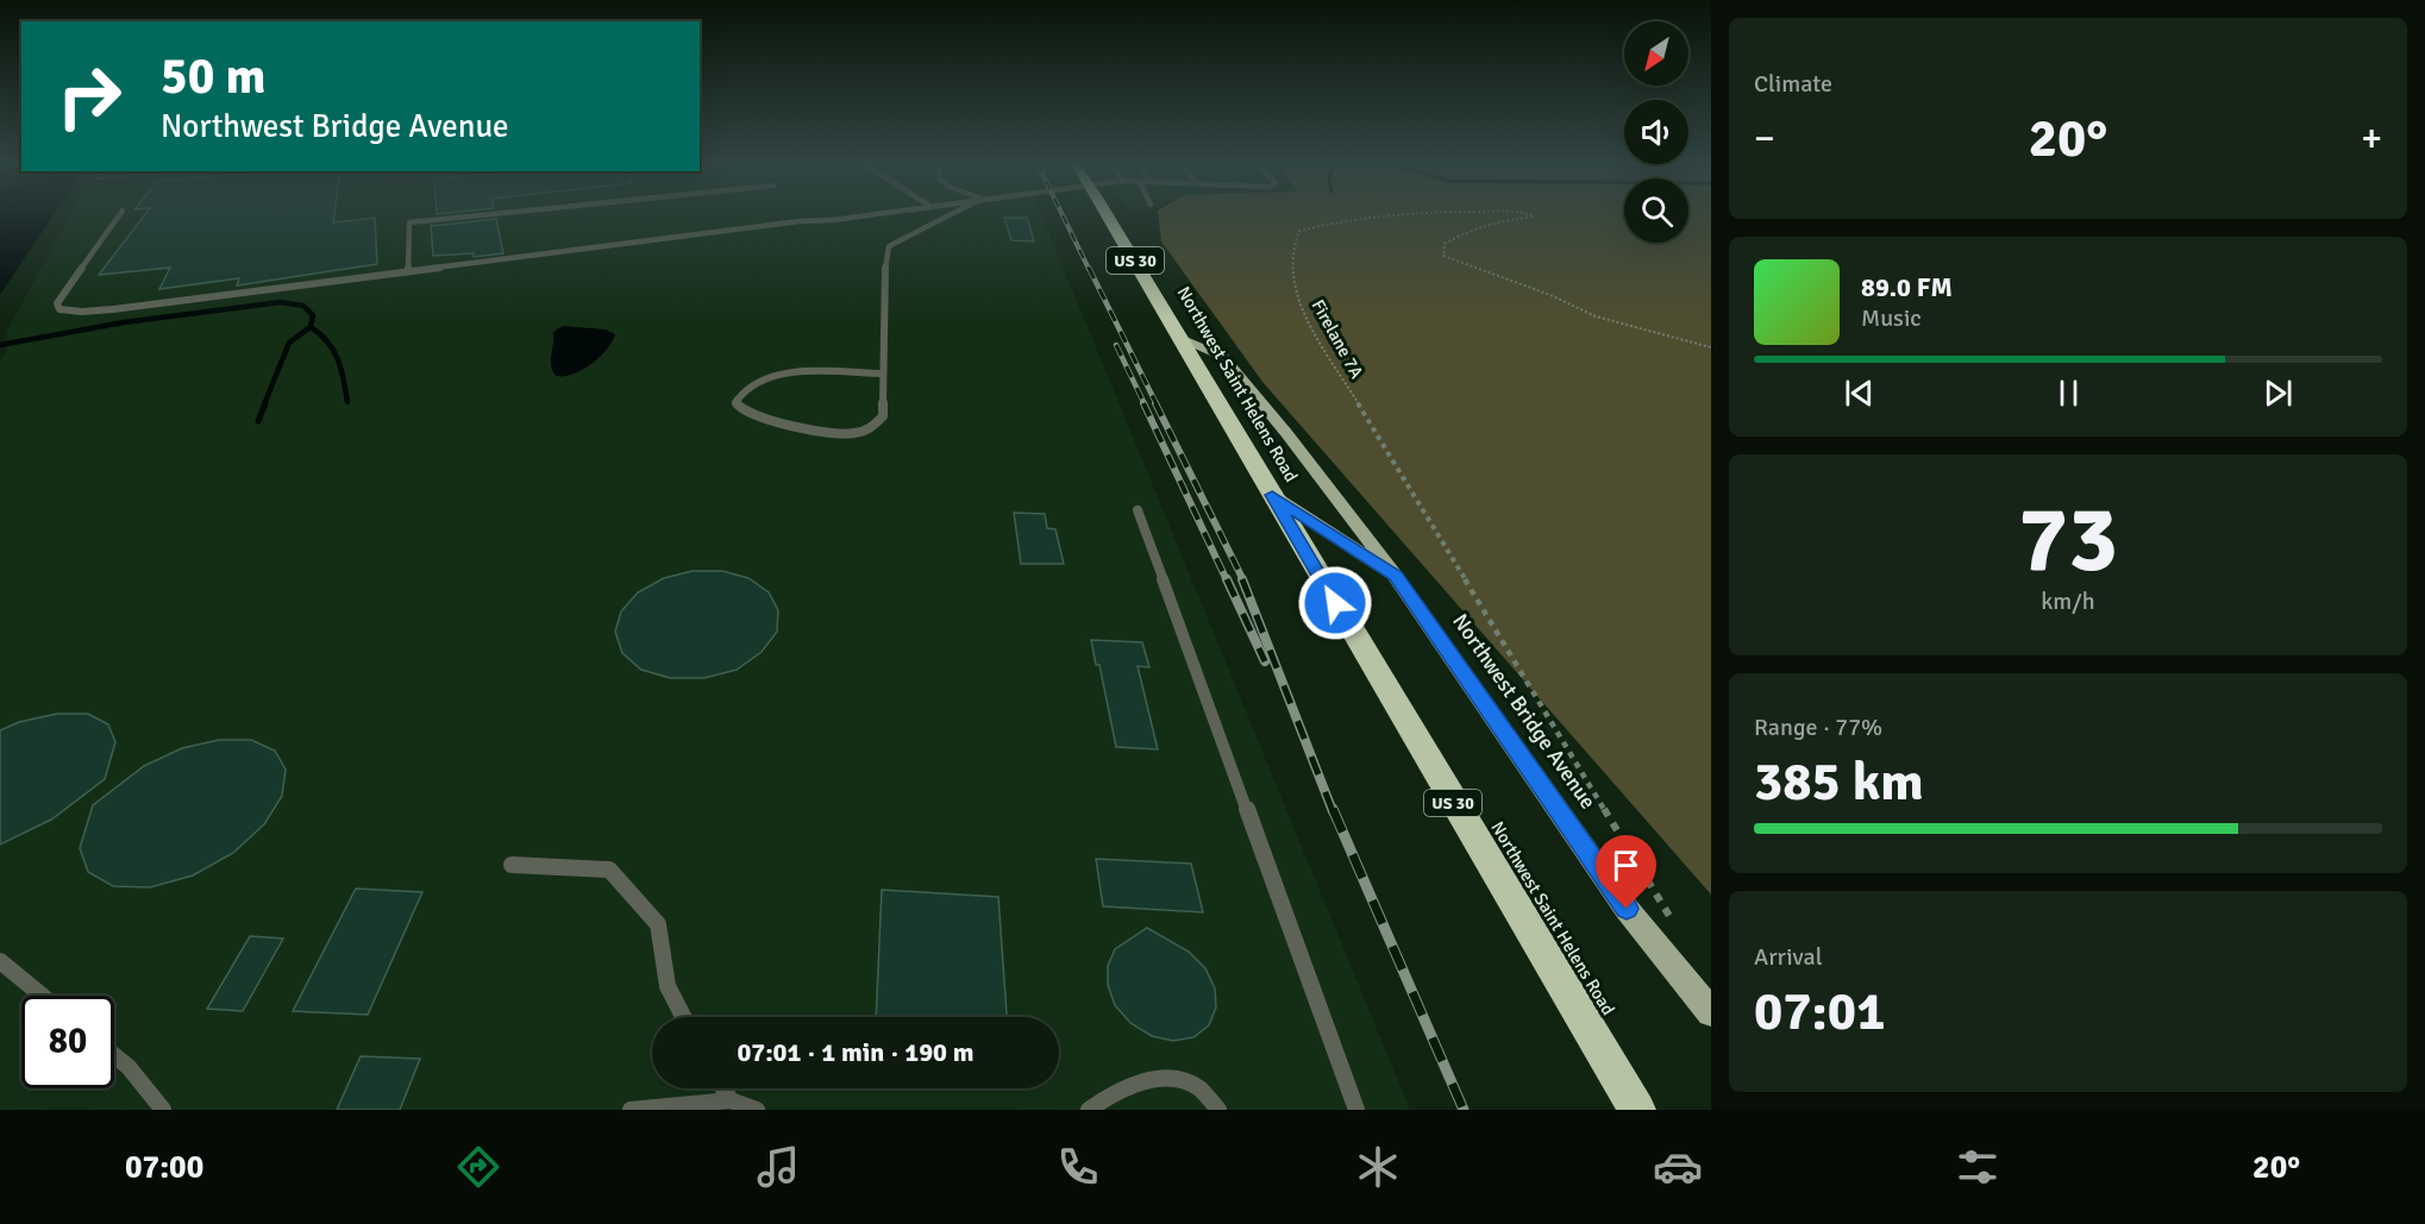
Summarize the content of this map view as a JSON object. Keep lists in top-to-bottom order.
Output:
{
  "streets": {
    "highway": ["US 30", "Northwest Saint Helens Road"],
    "main road": ["Northwest Bridge Avenue"],
    "path": ["Firelane 7A"]
  },
  "crossings": [
    ["Northwest Saint Helens Road", "Northwest Bridge Avenue"]
  ],
  "north": "bottom left",
  "page": {
    "tile": [
      "Climate",
      ["73", "km/h"],
      ["Range · 77%", "385 km"],
      ["Arrival", "07:01"]
    ],
    "turn": ["50 m", "Northwest Bridge Avenue"],
    "heat": ["−", "20°", "+"],
    "song": ["89.0 FM", "Music"],
    "limit": "80",
    "trip": "07:01 · 1 min · 190 m",
    "tabs": ["07:00", "20°"]
  }
}
